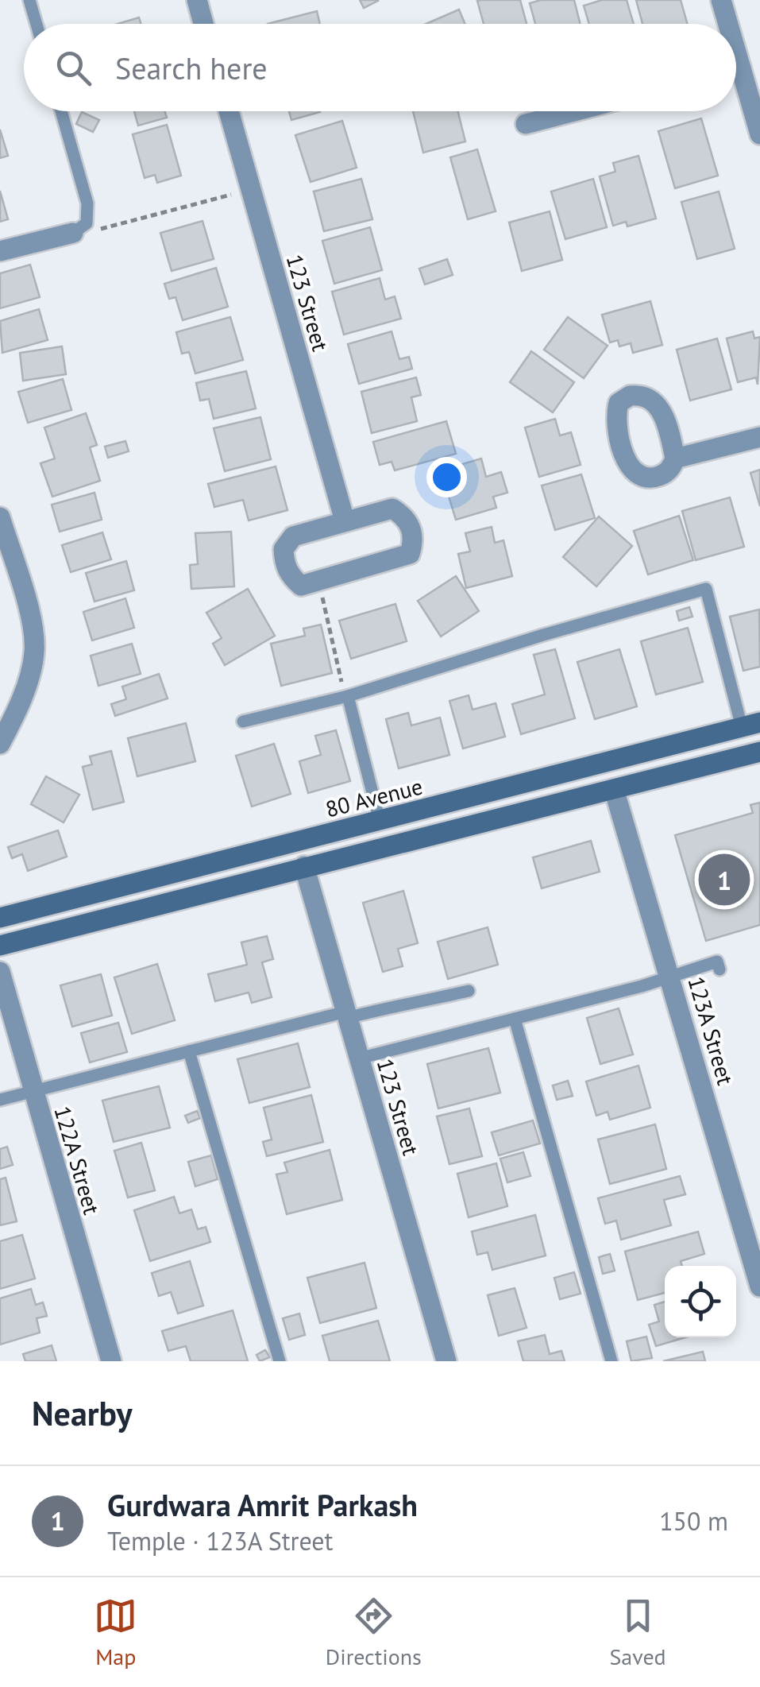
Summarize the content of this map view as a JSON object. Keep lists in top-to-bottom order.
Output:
{
  "streets": {
    "main road": ["80 Avenue"],
    "street": ["123 Street", "123A Street", "122A Street"]
  },
  "page": {
    "search": "Search here",
    "pins": "1",
    "heading": "Nearby",
    "list": [
      {
        "mark": "1",
        "name": "Gurdwara Amrit Parkash",
        "note": "Temple · 123A Street",
        "value": "150 m"
      }
    ],
    "nav": ["Map", "Directions", "Saved"]
  }
}
